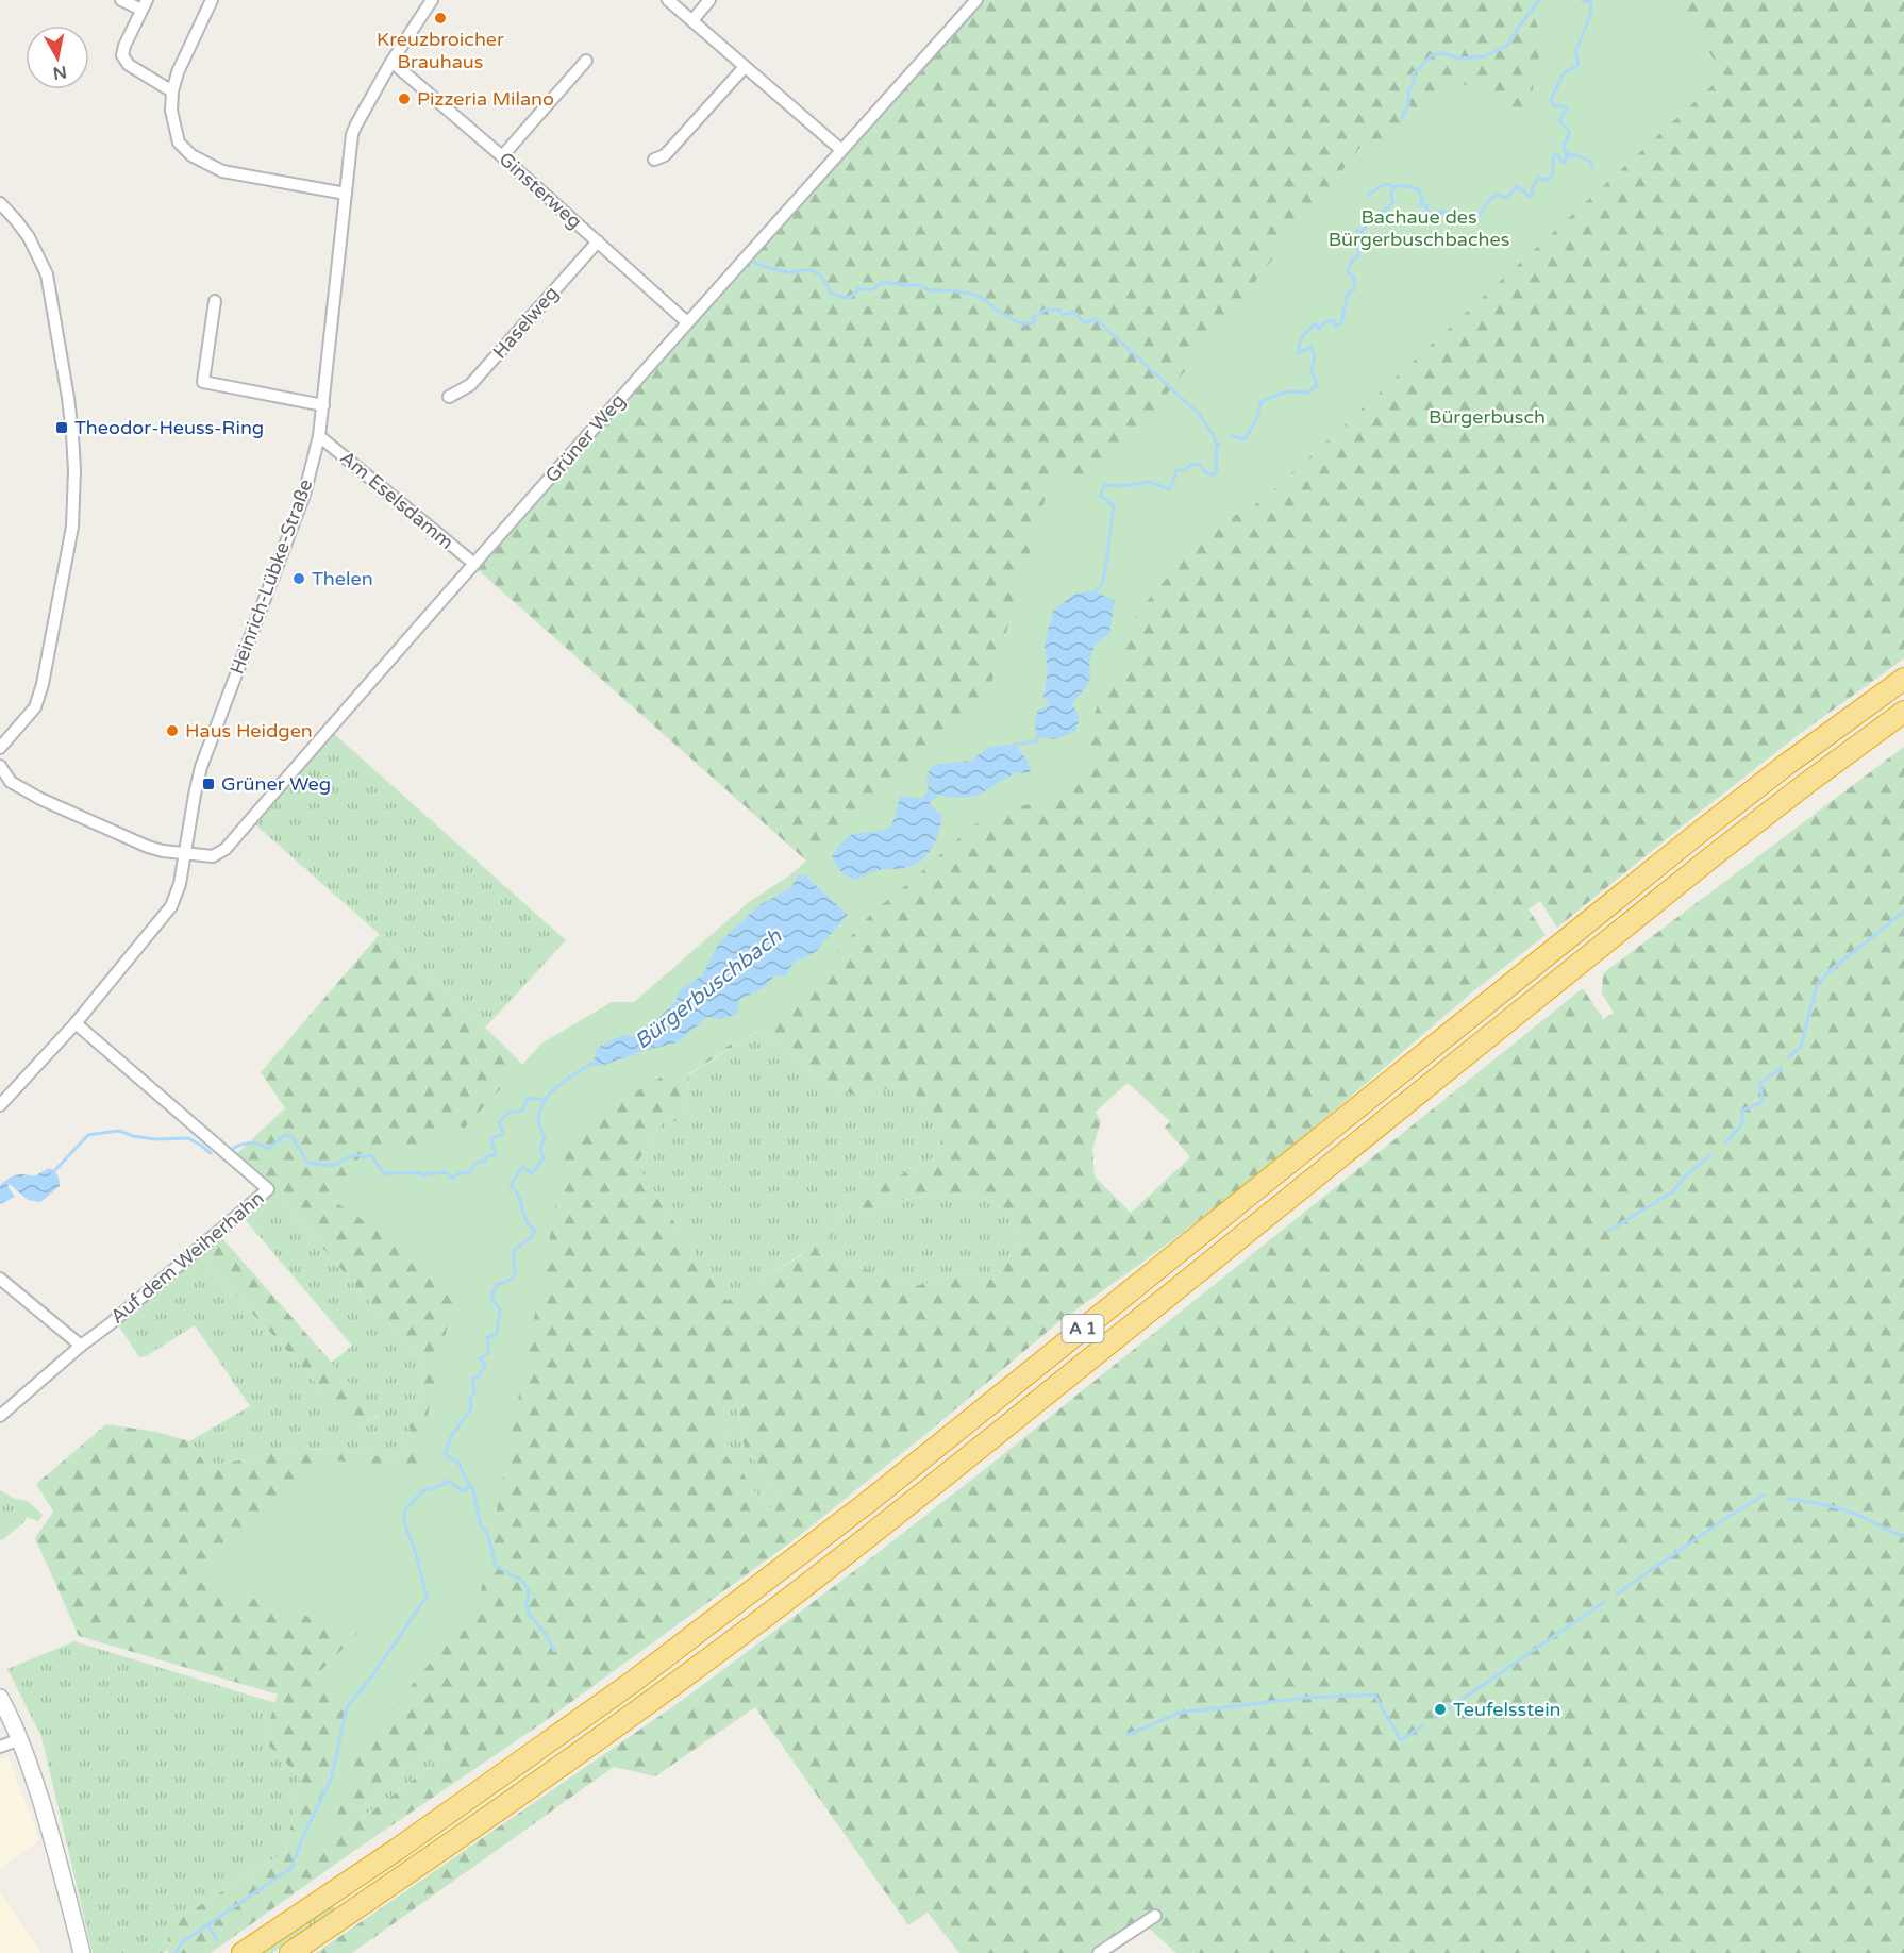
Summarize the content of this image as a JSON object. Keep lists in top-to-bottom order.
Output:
{
  "streets": {
    "highway": ["A 1"],
    "street": [
      "Ginsterweg",
      "Haselweg",
      "Grüner Weg",
      "Am Eselsdamm",
      "Heinrich-Lübke-Straße",
      "Auf dem Weiherhahn"
    ]
  },
  "crossings": [
    ["Ginsterweg", "Haselweg"],
    ["Ginsterweg", "Grüner Weg"],
    ["Ginsterweg", "Heinrich-Lübke-Straße"],
    ["Grüner Weg", "Am Eselsdamm"],
    ["Grüner Weg", "Heinrich-Lübke-Straße"],
    ["Am Eselsdamm", "Heinrich-Lübke-Straße"],
    ["Heinrich-Lübke-Straße", "Auf dem Weiherhahn"]
  ],
  "water": ["Bürgerbuschbach"],
  "parks": ["Bachaue des Bürgerbuschbaches", "Bürgerbusch"],
  "places": {
    "other": [
      "Kreuzbroicher Brauhaus",
      "Pizzeria Milano",
      "Thelen",
      "Haus Heidgen",
      "Teufelsstein"
    ],
    "transit": ["Theodor-Heuss-Ring", "Grüner Weg"]
  },
  "north": "bottom"
}
